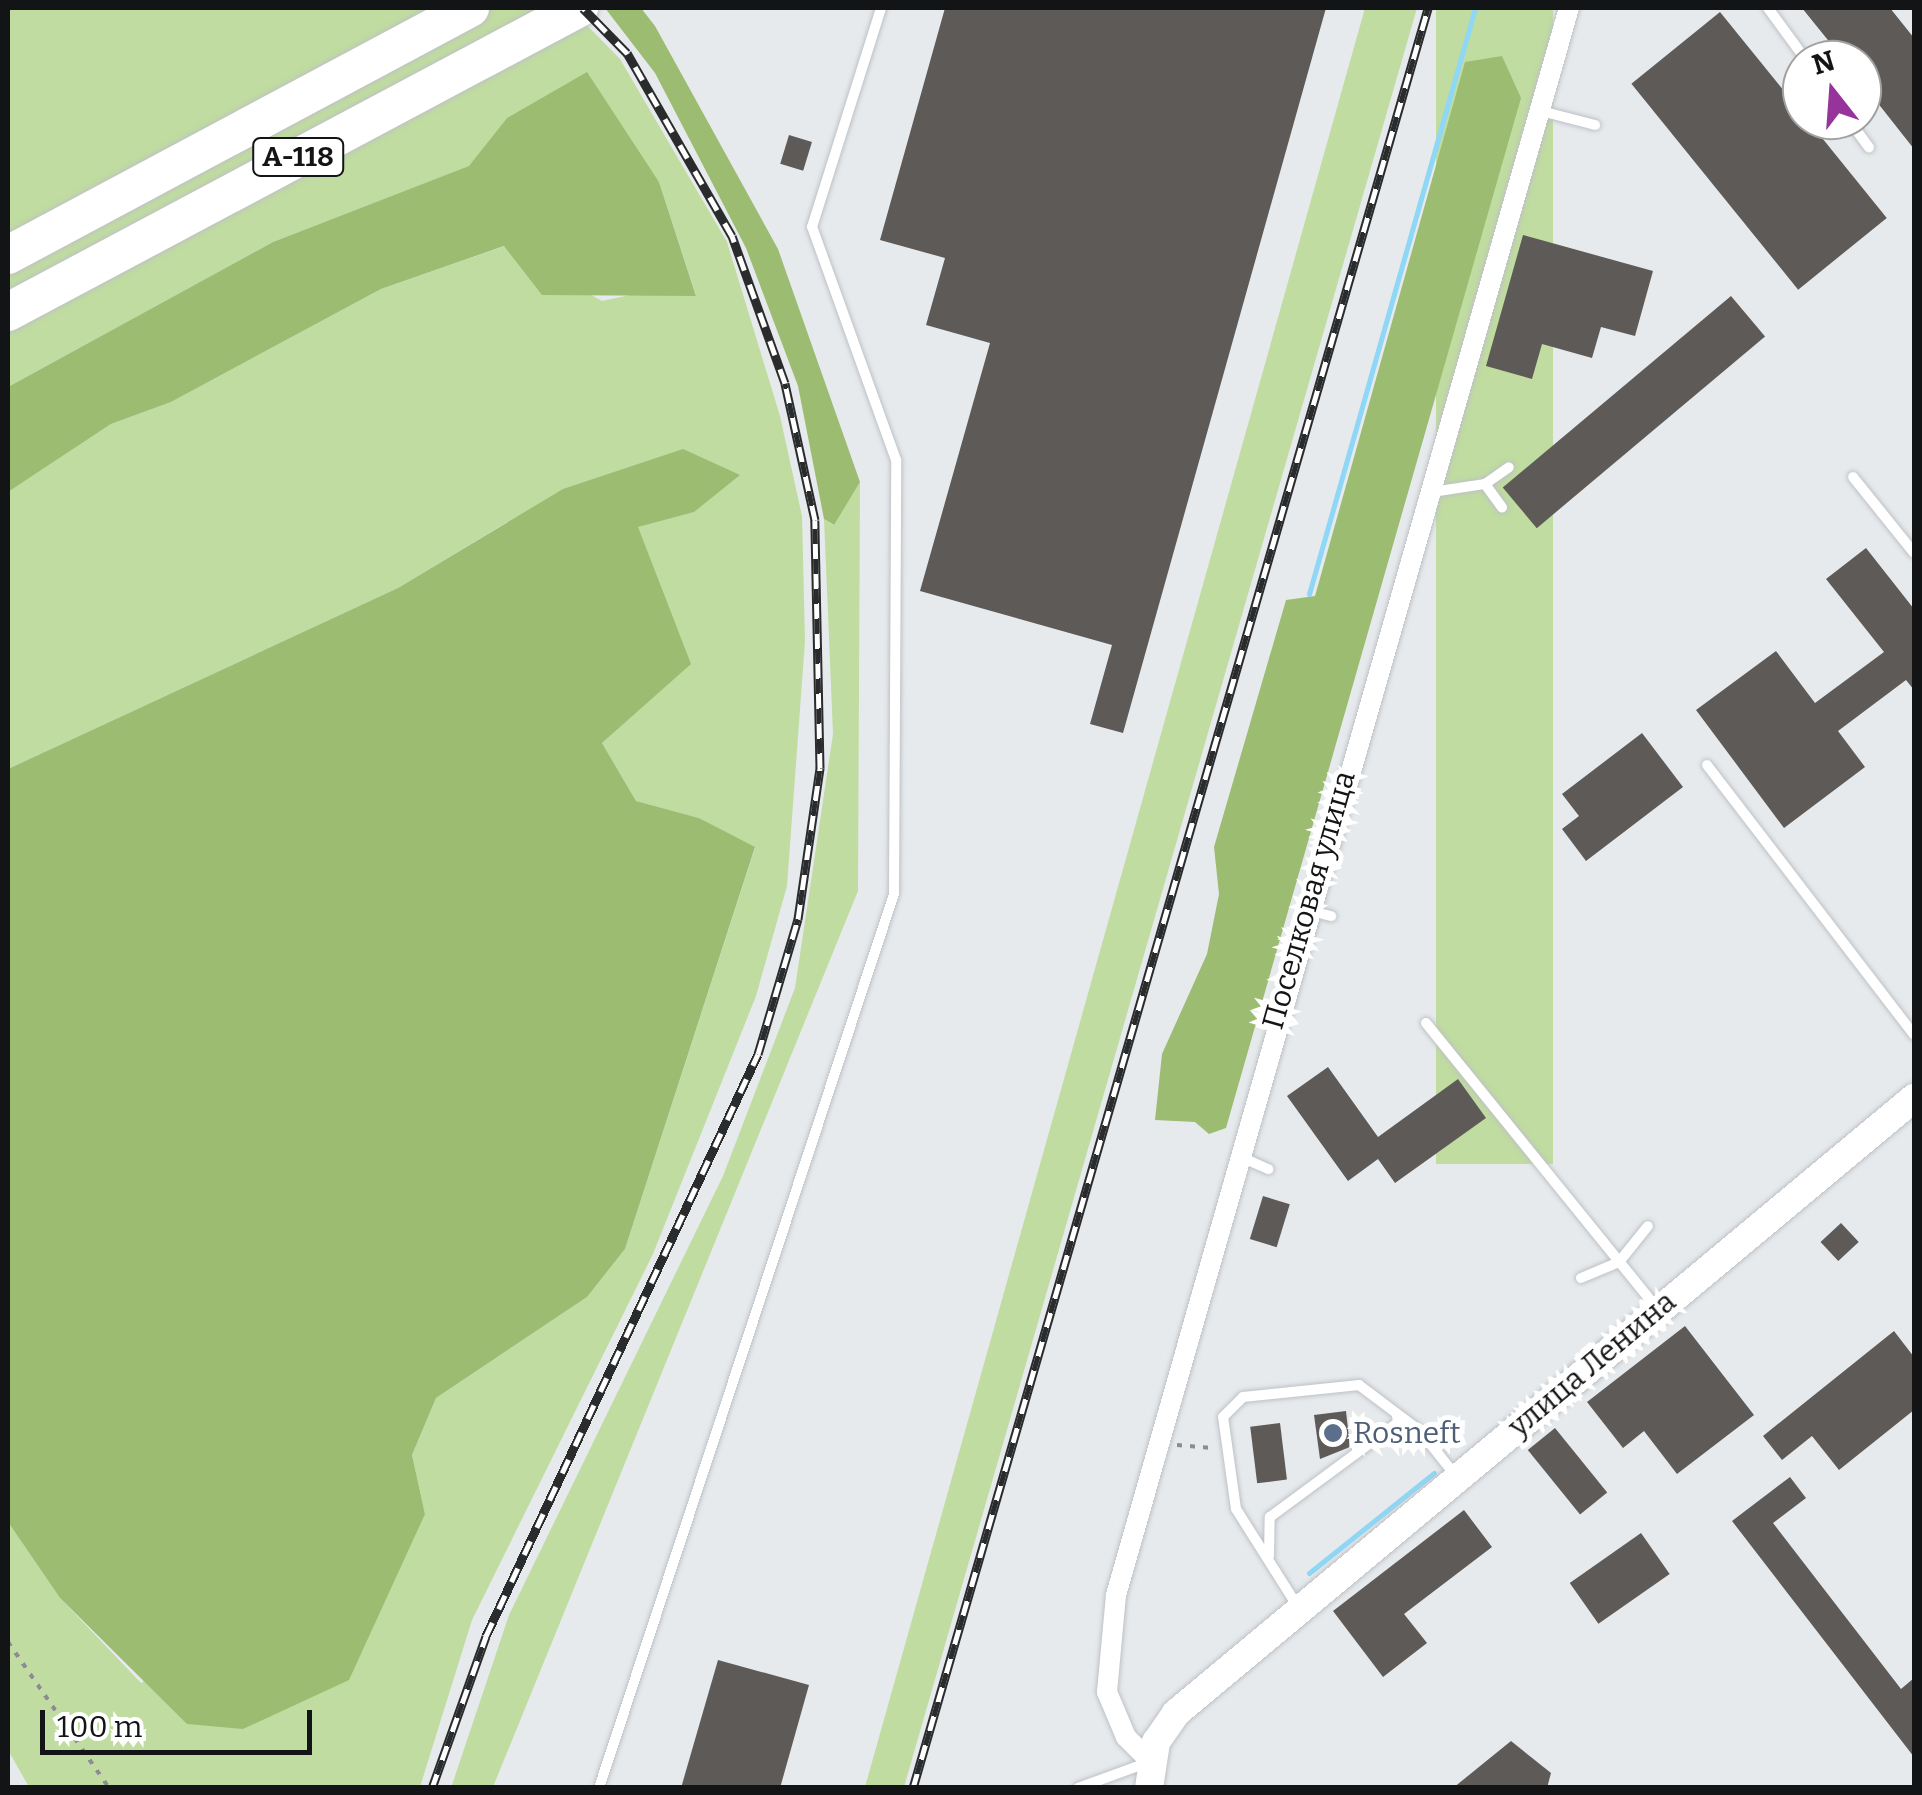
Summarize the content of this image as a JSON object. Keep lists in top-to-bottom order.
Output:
{
  "streets": {
    "highway": ["А-118"],
    "street": ["Поселковая улица", "улица Ленина"]
  },
  "crossings": [
    ["Поселковая улица", "улица Ленина"]
  ],
  "places": ["Rosneft"],
  "scale_bar": "100 m",
  "north": "top"
}
